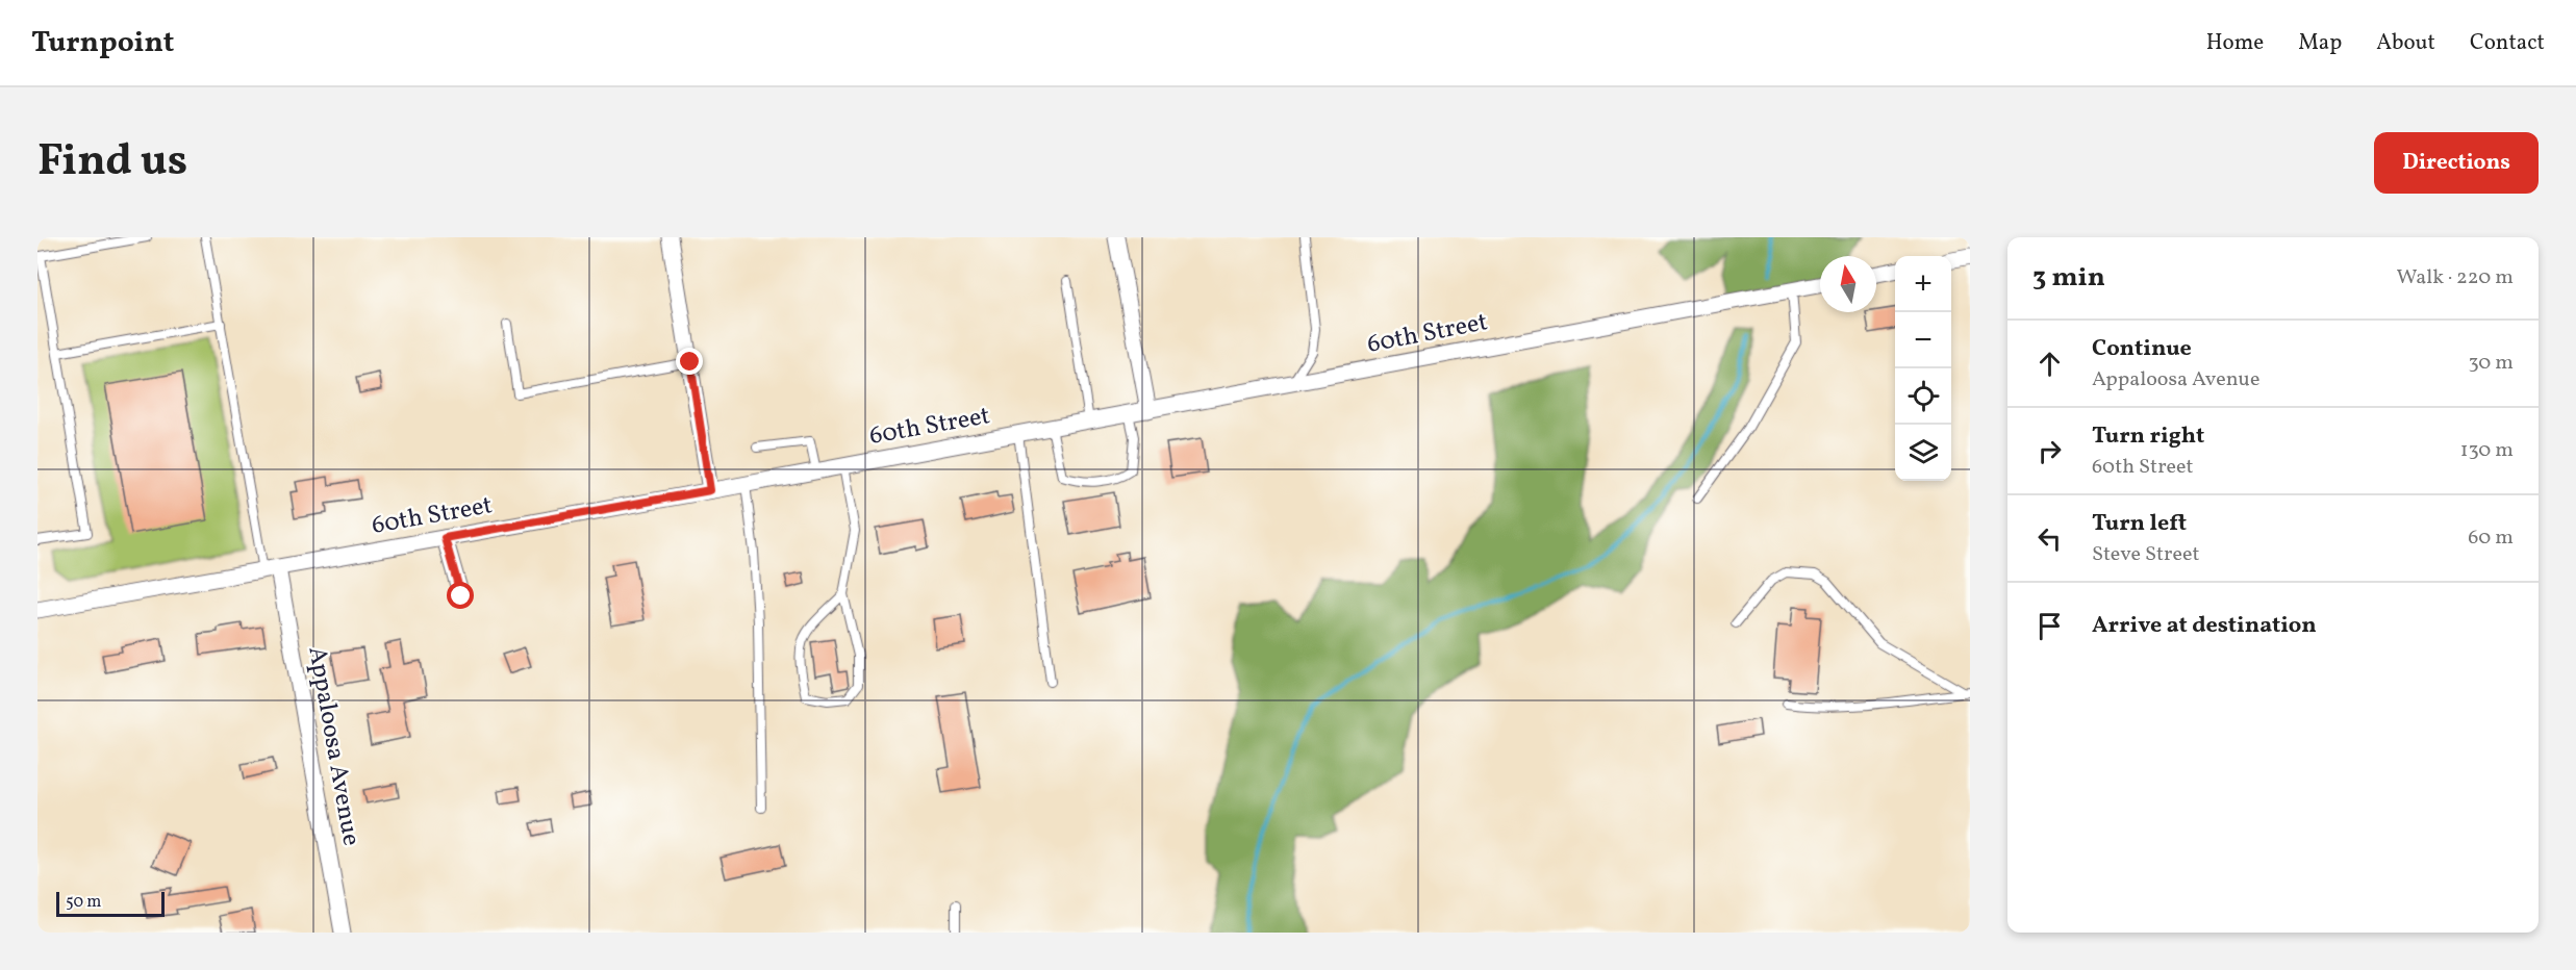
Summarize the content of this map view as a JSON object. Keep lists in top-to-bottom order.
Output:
{
  "streets": {
    "street": ["60th Street", "Appaloosa Avenue"]
  },
  "crossings": [
    ["60th Street", "Appaloosa Avenue"]
  ],
  "scale_bar": "50 m",
  "north": "top",
  "page": {
    "header": "Turnpoint",
    "nav": [
      "Home",
      "Map",
      "About",
      "Contact"
    ],
    "title": "Find us",
    "buttons": "Directions",
    "heading": ["3 min", "Walk · 220 m"],
    "map_buttons": ["+", "−"],
    "list": [
      ["Continue", "Appaloosa Avenue", "30 m"],
      ["Turn right", "60th Street", "130 m"],
      ["Turn left", "Steve Street", "60 m"],
      "Arrive at destination"
    ],
    "scale": "50 m"
  }
}
